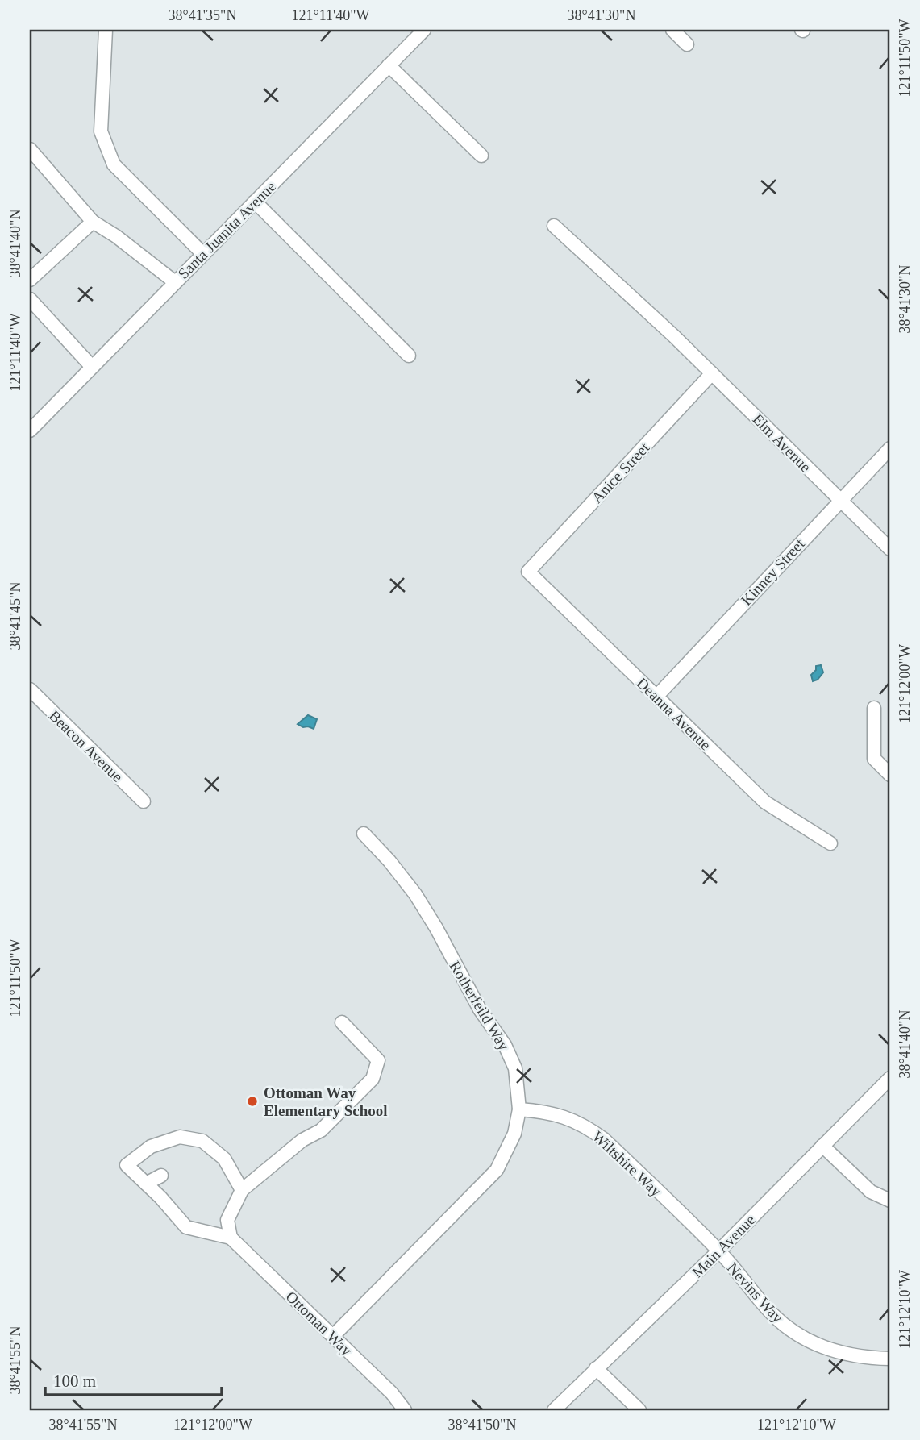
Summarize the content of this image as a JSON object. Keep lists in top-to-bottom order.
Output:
{
  "streets": {
    "street": [
      "Santa Juanita Avenue",
      "Elm Avenue",
      "Anice Street",
      "Kinney Street",
      "Deanna Avenue",
      "Beacon Avenue",
      "Rotherfeild Way",
      "Wiltshire Way",
      "Main Avenue",
      "Nevins Way",
      "Ottoman Way"
    ]
  },
  "crossings": [
    ["Elm Avenue", "Anice Street"],
    ["Elm Avenue", "Kinney Street"],
    ["Anice Street", "Deanna Avenue"],
    ["Kinney Street", "Deanna Avenue"],
    ["Rotherfeild Way", "Wiltshire Way"],
    ["Rotherfeild Way", "Ottoman Way"],
    ["Wiltshire Way", "Main Avenue"],
    ["Wiltshire Way", "Nevins Way"],
    ["Main Avenue", "Nevins Way"]
  ],
  "places": ["Ottoman Way Elementary School"],
  "scale_bar": "100 m",
  "coordinates": [
    "38°41'35\"N",
    "121°11'40\"W",
    "38°41'30\"N",
    "121°11'50\"W",
    "38°41'40\"N",
    "38°41'45\"N",
    "121°12'00\"W",
    "121°12'10\"W",
    "38°41'55\"N",
    "38°41'50\"N"
  ]
}
